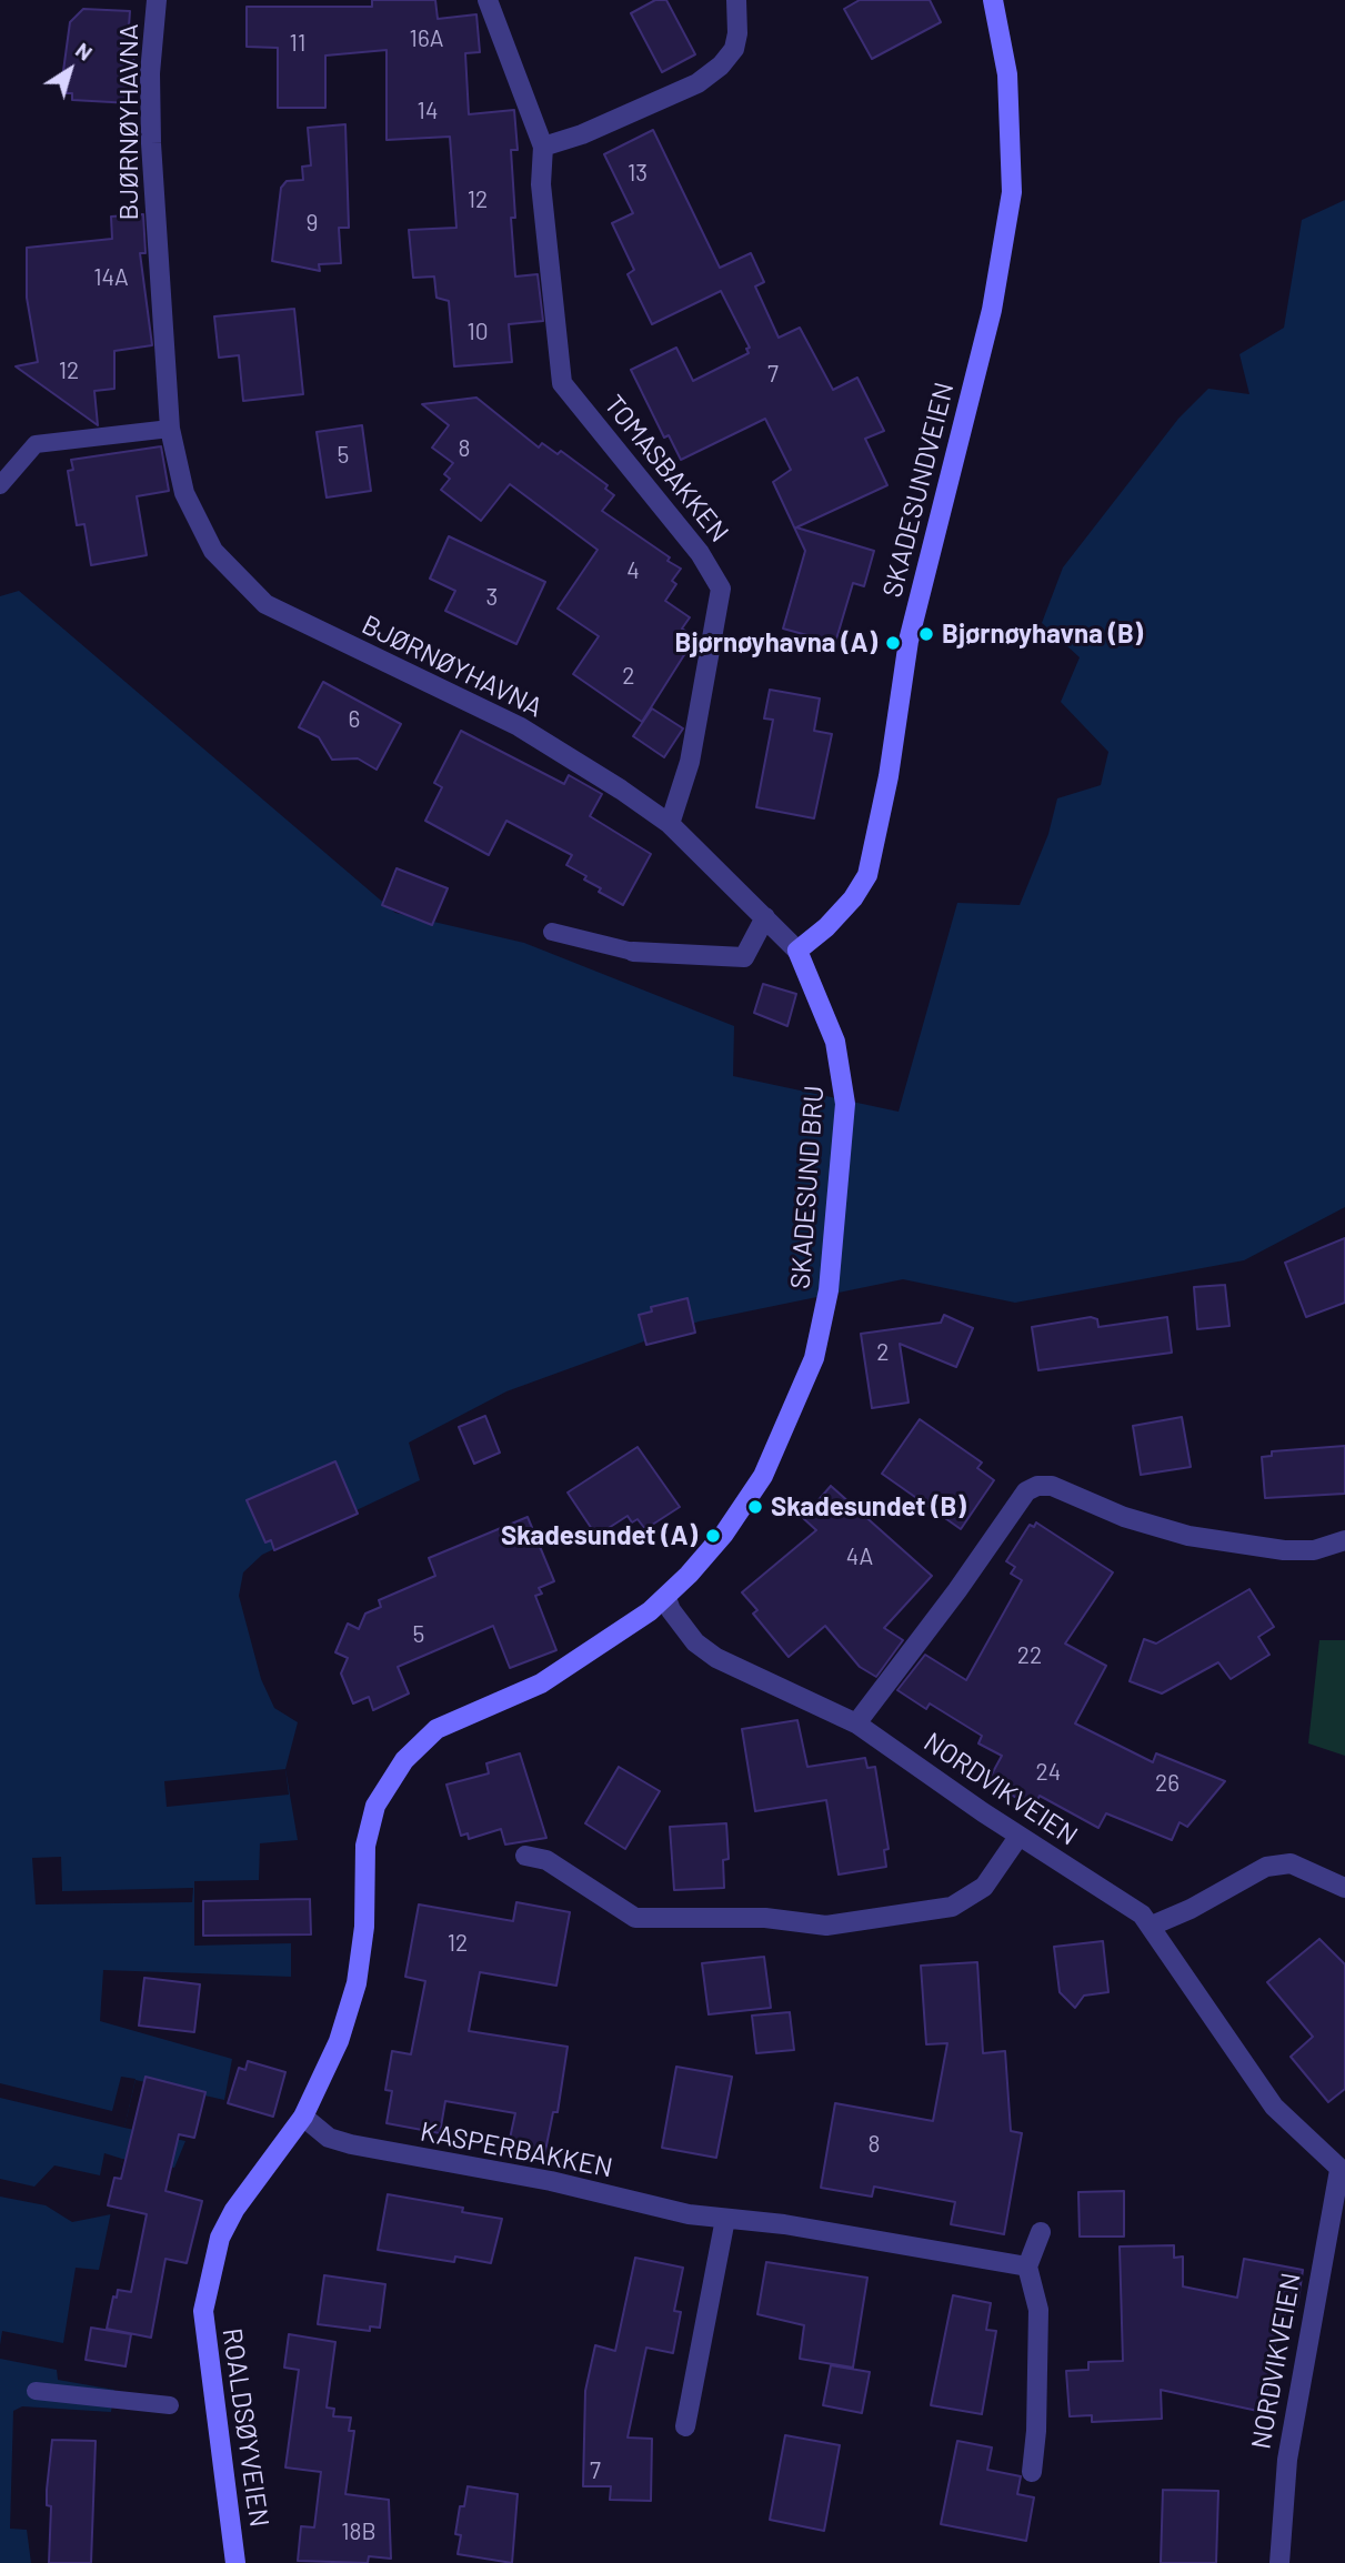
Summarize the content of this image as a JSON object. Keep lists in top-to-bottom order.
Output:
{
  "streets": {
    "street": [
      "BJØRNØYHAVNA",
      "TOMASBAKKEN",
      "SKADESUNDVEIEN",
      "SKADESUND BRU",
      "NORDVIKVEIEN",
      "KASPERBAKKEN",
      "ROALDSØYVEIEN"
    ]
  },
  "crossings": [
    ["BJØRNØYHAVNA", "TOMASBAKKEN"],
    ["BJØRNØYHAVNA", "SKADESUNDVEIEN"],
    ["BJØRNØYHAVNA", "SKADESUND BRU"],
    ["SKADESUNDVEIEN", "SKADESUND BRU"],
    ["SKADESUND BRU", "ROALDSØYVEIEN"],
    ["NORDVIKVEIEN", "ROALDSØYVEIEN"],
    ["KASPERBAKKEN", "ROALDSØYVEIEN"]
  ],
  "places": [
    "Bjørnøyhavna (B)",
    "Bjørnøyhavna (A)",
    "Skadesundet (B)",
    "Skadesundet (A)"
  ],
  "house_numbers": [
    "16A",
    "11",
    "14",
    "13",
    "12",
    "9",
    "14A",
    "10",
    "12",
    "7",
    "8",
    "5",
    "4",
    "3",
    "2",
    "6",
    "2",
    "4A",
    "5",
    "22",
    "24",
    "26",
    "12",
    "8",
    "7",
    "18B"
  ],
  "north": "top right"
}
